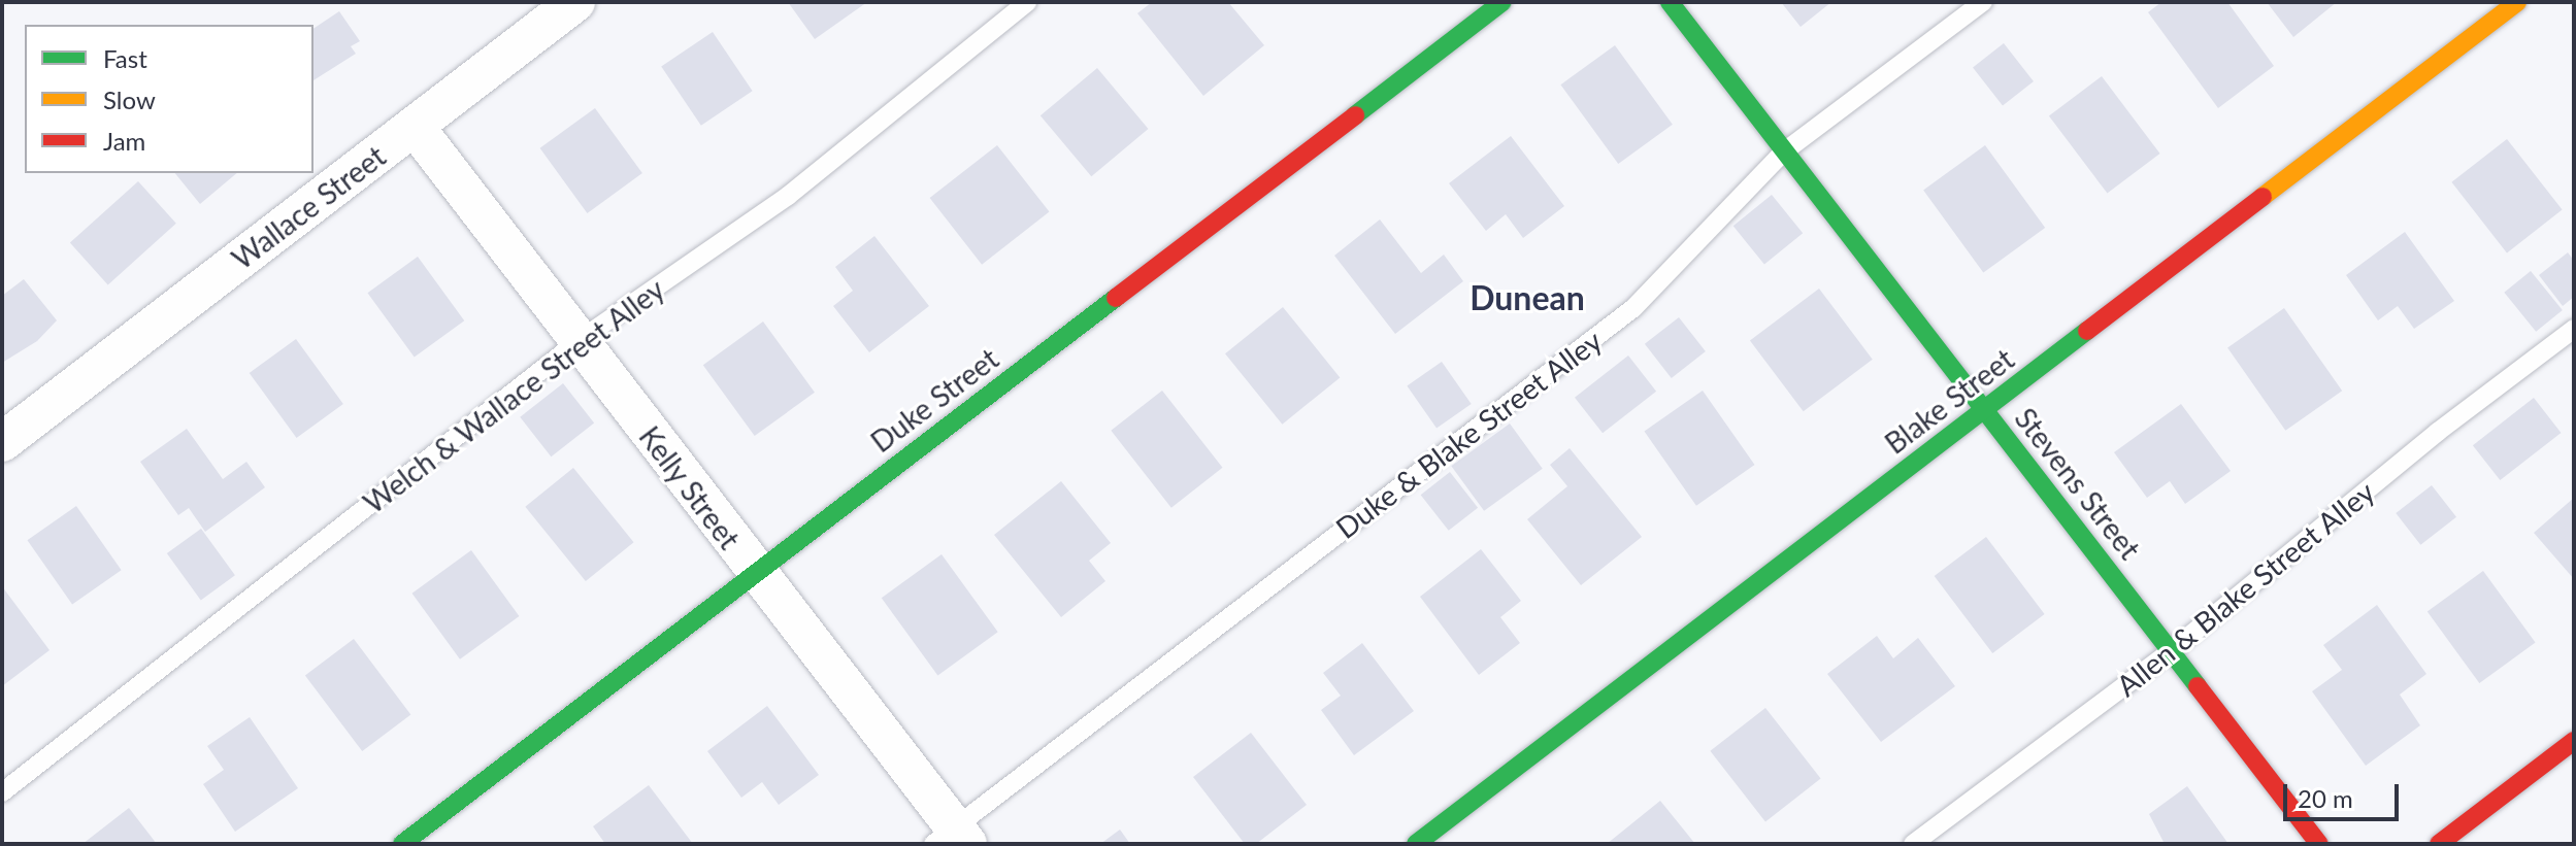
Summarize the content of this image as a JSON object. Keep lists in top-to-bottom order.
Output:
{
  "streets": {
    "street": [
      "Wallace Street",
      "Duke Street",
      "Blake Street",
      "Stevens Street",
      "Kelly Street"
    ],
    "lane": ["Welch & Wallace Street Alley", "Duke & Blake Street Alley", "Allen & Blake Street Alley"]
  },
  "crossings": [
    ["Wallace Street", "Kelly Street"],
    ["Welch & Wallace Street Alley", "Kelly Street"],
    ["Duke Street", "Kelly Street"],
    ["Blake Street", "Stevens Street"],
    ["Duke & Blake Street Alley", "Stevens Street"],
    ["Duke & Blake Street Alley", "Kelly Street"],
    ["Stevens Street", "Allen & Blake Street Alley"]
  ],
  "districts": ["Dunean"],
  "legend": ["Fast", "Slow", "Jam"],
  "scale_bar": "20 m"
}
